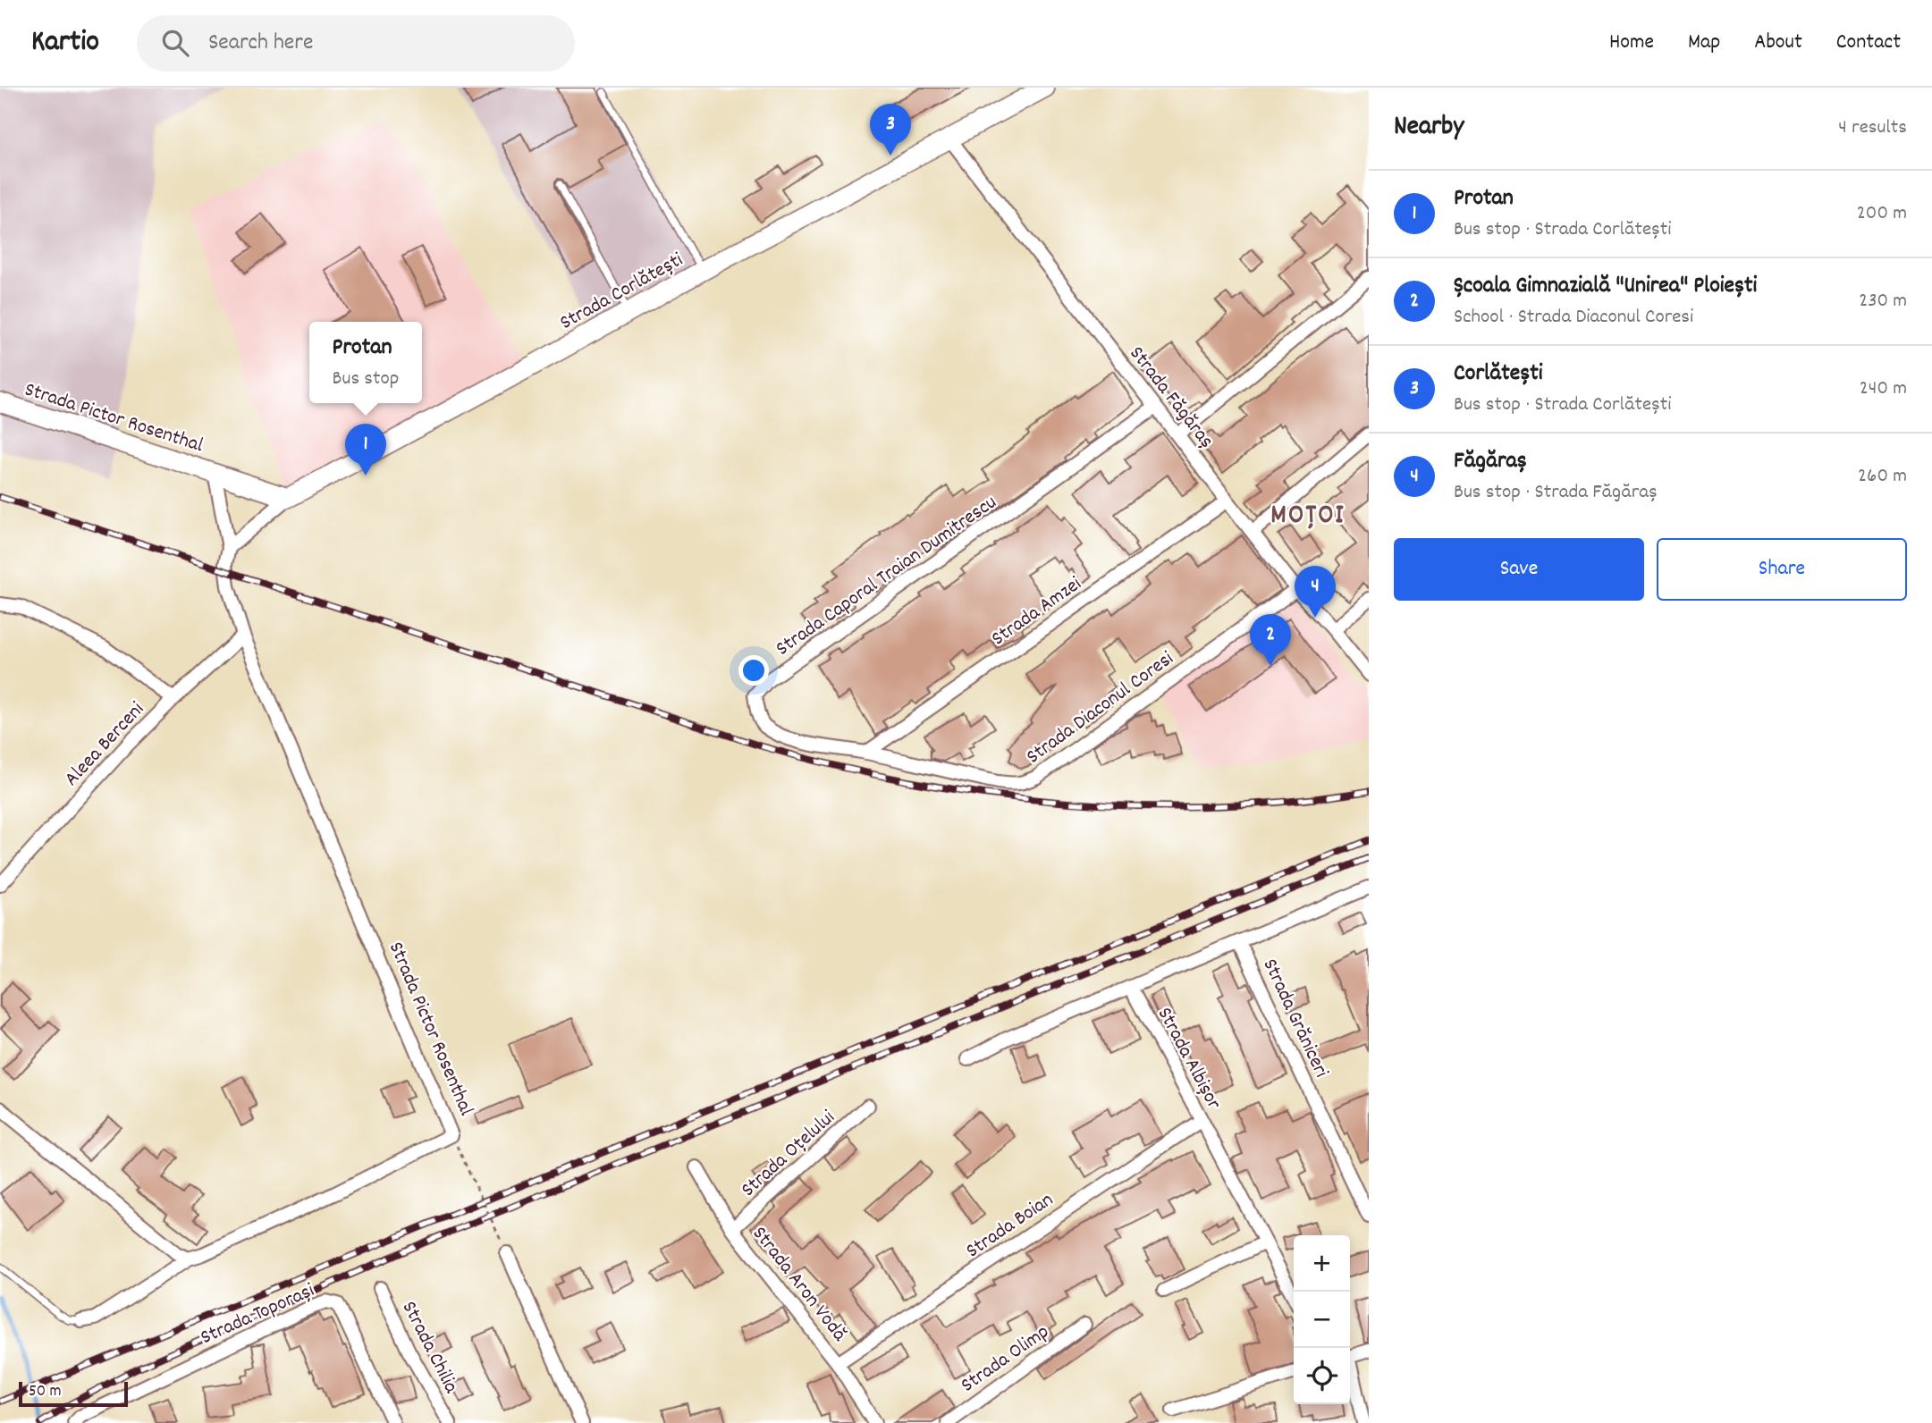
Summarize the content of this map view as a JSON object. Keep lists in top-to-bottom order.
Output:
{
  "streets": {
    "street": [
      "Strada Corlătești",
      "Strada Făgăraș",
      "Strada Pictor Rosenthal",
      "Strada Caporal Traian Dumitrescu",
      "Strada Amzei",
      "Strada Diaconul Coresi",
      "Aleea Berceni",
      "Strada Grăniceri",
      "Strada Albișor",
      "Strada Oțelului",
      "Strada Boian",
      "Strada Aron Vodă",
      "Strada Toporași",
      "Strada Chilia",
      "Strada Olimp"
    ]
  },
  "crossings": [
    ["Strada Corlătești", "Strada Făgăraș"],
    ["Strada Corlătești", "Strada Pictor Rosenthal"],
    ["Strada Făgăraș", "Strada Caporal Traian Dumitrescu"],
    ["Strada Făgăraș", "Strada Amzei"],
    ["Strada Făgăraș", "Strada Diaconul Coresi"],
    ["Strada Pictor Rosenthal", "Aleea Berceni"],
    ["Strada Caporal Traian Dumitrescu", "Strada Amzei"],
    ["Strada Caporal Traian Dumitrescu", "Strada Diaconul Coresi"],
    ["Strada Amzei", "Strada Diaconul Coresi"],
    ["Strada Grăniceri", "Strada Albișor"],
    ["Strada Albișor", "Strada Boian"],
    ["Strada Oțelului", "Strada Aron Vodă"],
    ["Strada Boian", "Strada Aron Vodă"]
  ],
  "districts": ["MOȚOI"],
  "scale_bar": "50 m",
  "page": {
    "header": "Kartio",
    "search": "Search here",
    "nav": [
      "Home",
      "Map",
      "About",
      "Contact"
    ],
    "heading": ["Nearby", "4 results"],
    "pins": [
      "3",
      "1",
      "4",
      "2"
    ],
    "list": [
      {
        "mark": "1",
        "name": "Protan",
        "note": "Bus stop · Strada Corlătești",
        "value": "200 m"
      },
      {
        "mark": "2",
        "name": "Școala Gimnazială \"Unirea\" Ploiești",
        "note": "School · Strada Diaconul Coresi",
        "value": "230 m"
      },
      {
        "mark": "3",
        "name": "Corlătești",
        "note": "Bus stop · Strada Corlătești",
        "value": "240 m"
      },
      {
        "mark": "4",
        "name": "Făgăraș",
        "note": "Bus stop · Strada Făgăraș",
        "value": "260 m"
      }
    ],
    "popup": ["Protan", "Bus stop"],
    "buttons": ["Save", "Share"],
    "map_buttons": ["+", "−"],
    "scale": "50 m"
  }
}
